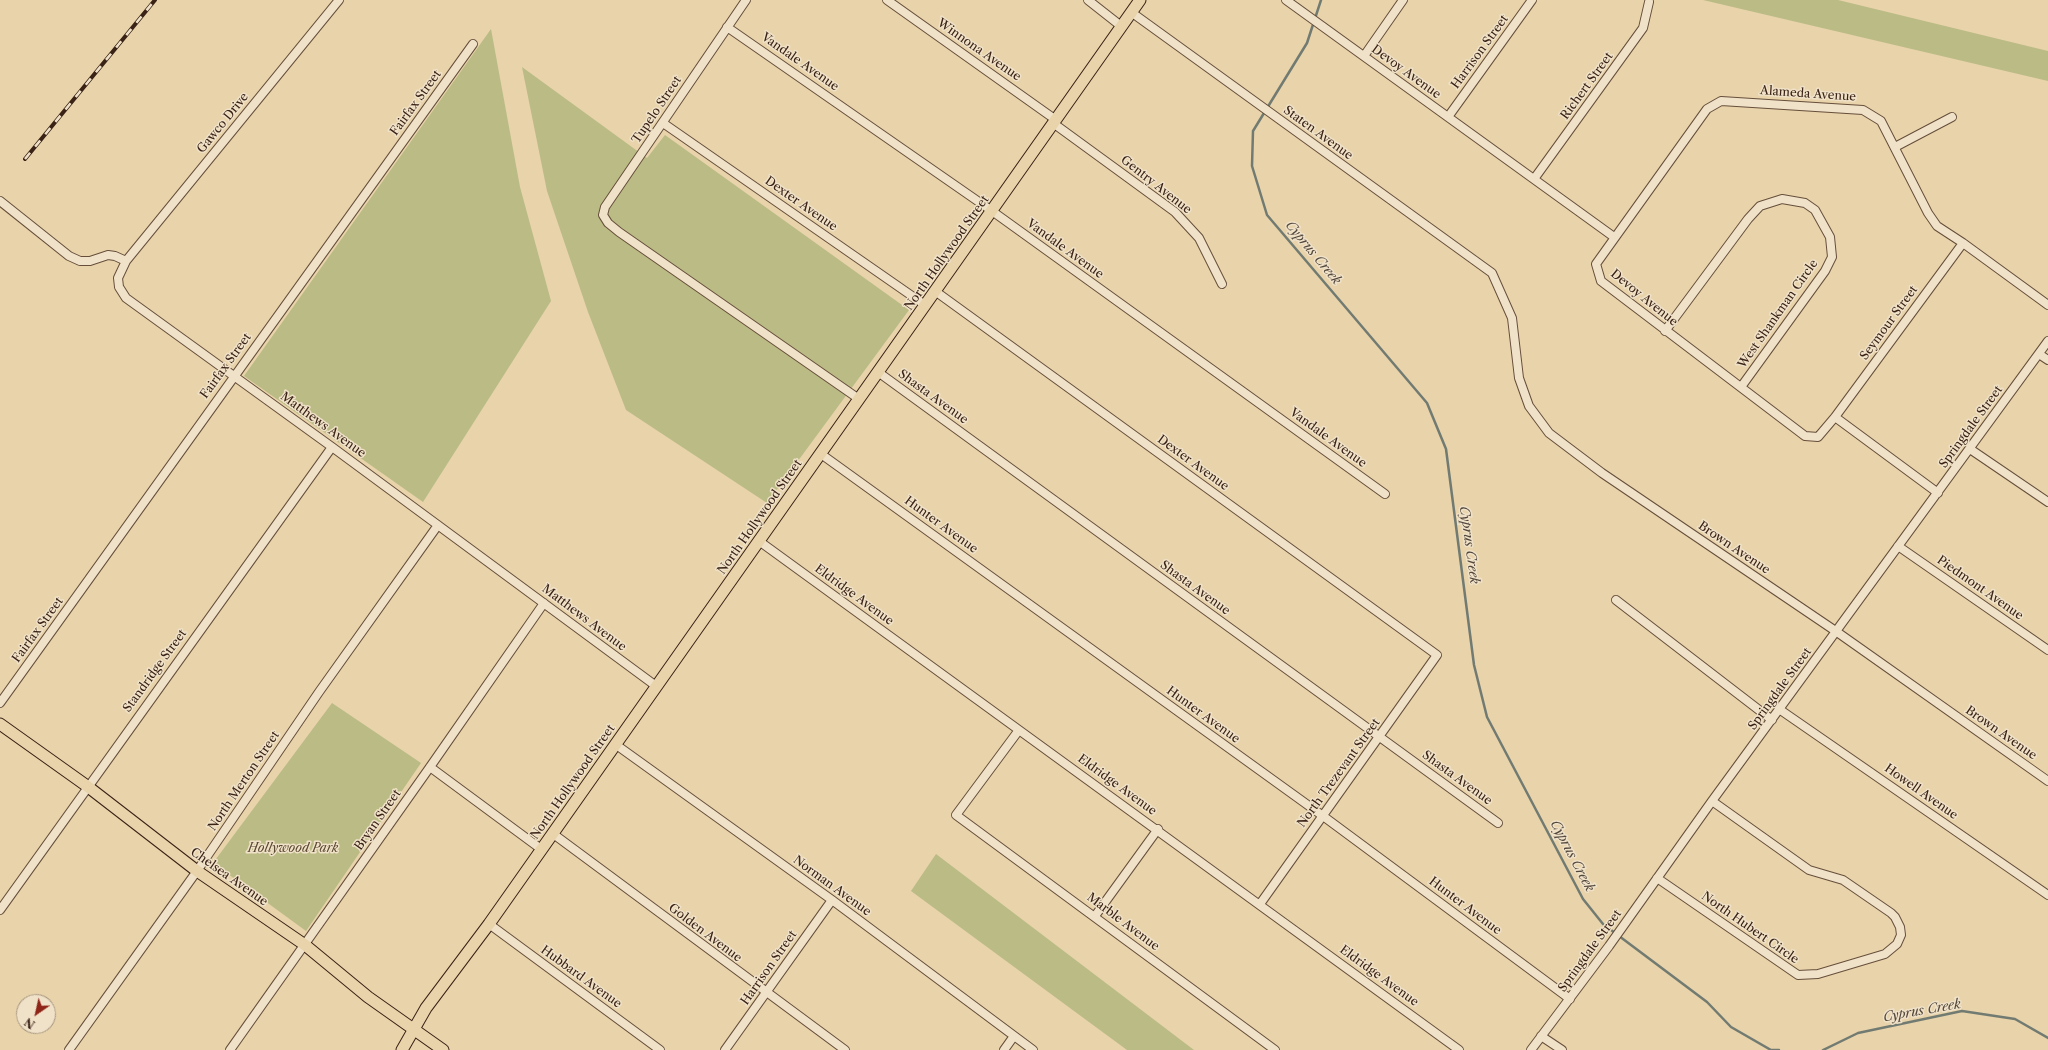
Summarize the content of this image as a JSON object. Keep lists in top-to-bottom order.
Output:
{
  "streets": {
    "main road": ["North Hollywood Street", "Chelsea Avenue"],
    "street": [
      "Winnona Avenue",
      "Harrison Street",
      "Vandale Avenue",
      "Devoy Avenue",
      "Richert Street",
      "Alameda Avenue",
      "Fairfax Street",
      "Tupelo Street",
      "Gawco Drive",
      "Staten Avenue",
      "Gentry Avenue",
      "Dexter Avenue",
      "West Shankman Circle",
      "Seymour Street",
      "Shasta Avenue",
      "Matthews Avenue",
      "Springdale Street",
      "Hunter Avenue",
      "Brown Avenue",
      "Piedmont Avenue",
      "Eldridge Avenue",
      "Standridge Street",
      "North Trezevant Street",
      "North Merton Street",
      "Howell Avenue",
      "Bryan Street",
      "Norman Avenue",
      "Marble Avenue",
      "North Hubert Circle",
      "Golden Avenue",
      "Hubbard Avenue"
    ]
  },
  "crossings": [
    ["Winnona Avenue", "Gentry Avenue"],
    ["Winnona Avenue", "North Hollywood Street"],
    ["Harrison Street", "Devoy Avenue"],
    ["Harrison Street", "Norman Avenue"],
    ["Harrison Street", "Golden Avenue"],
    ["Vandale Avenue", "Tupelo Street"],
    ["Vandale Avenue", "North Hollywood Street"],
    ["Devoy Avenue", "Richert Street"],
    ["Devoy Avenue", "Alameda Avenue"],
    ["Devoy Avenue", "West Shankman Circle"],
    ["Devoy Avenue", "Seymour Street"],
    ["Alameda Avenue", "Seymour Street"],
    ["Fairfax Street", "Matthews Avenue"],
    ["Tupelo Street", "Dexter Avenue"],
    ["Tupelo Street", "North Hollywood Street"],
    ["Gawco Drive", "Matthews Avenue"],
    ["Staten Avenue", "North Hollywood Street"],
    ["Staten Avenue", "Brown Avenue"],
    ["Gentry Avenue", "North Hollywood Street"],
    ["Dexter Avenue", "North Hollywood Street"],
    ["Dexter Avenue", "North Trezevant Street"],
    ["North Hollywood Street", "Shasta Avenue"],
    ["North Hollywood Street", "Matthews Avenue"],
    ["North Hollywood Street", "Hunter Avenue"],
    ["North Hollywood Street", "Eldridge Avenue"],
    ["North Hollywood Street", "Chelsea Avenue"],
    ["North Hollywood Street", "Norman Avenue"],
    ["North Hollywood Street", "Golden Avenue"],
    ["North Hollywood Street", "Hubbard Avenue"],
    ["Shasta Avenue", "North Trezevant Street"],
    ["Matthews Avenue", "Standridge Street"],
    ["Matthews Avenue", "North Merton Street"],
    ["Matthews Avenue", "Bryan Street"],
    ["Springdale Street", "Hunter Avenue"],
    ["Springdale Street", "Brown Avenue"],
    ["Springdale Street", "Piedmont Avenue"],
    ["Springdale Street", "Howell Avenue"],
    ["Springdale Street", "North Hubert Circle"],
    ["Hunter Avenue", "North Trezevant Street"],
    ["Eldridge Avenue", "North Trezevant Street"],
    ["Eldridge Avenue", "Marble Avenue"],
    ["Standridge Street", "Chelsea Avenue"],
    ["North Merton Street", "Chelsea Avenue"],
    ["Bryan Street", "Chelsea Avenue"]
  ],
  "water": ["Cyprus Creek"],
  "parks": ["Hollywood Park"],
  "north": "bottom left"
}
